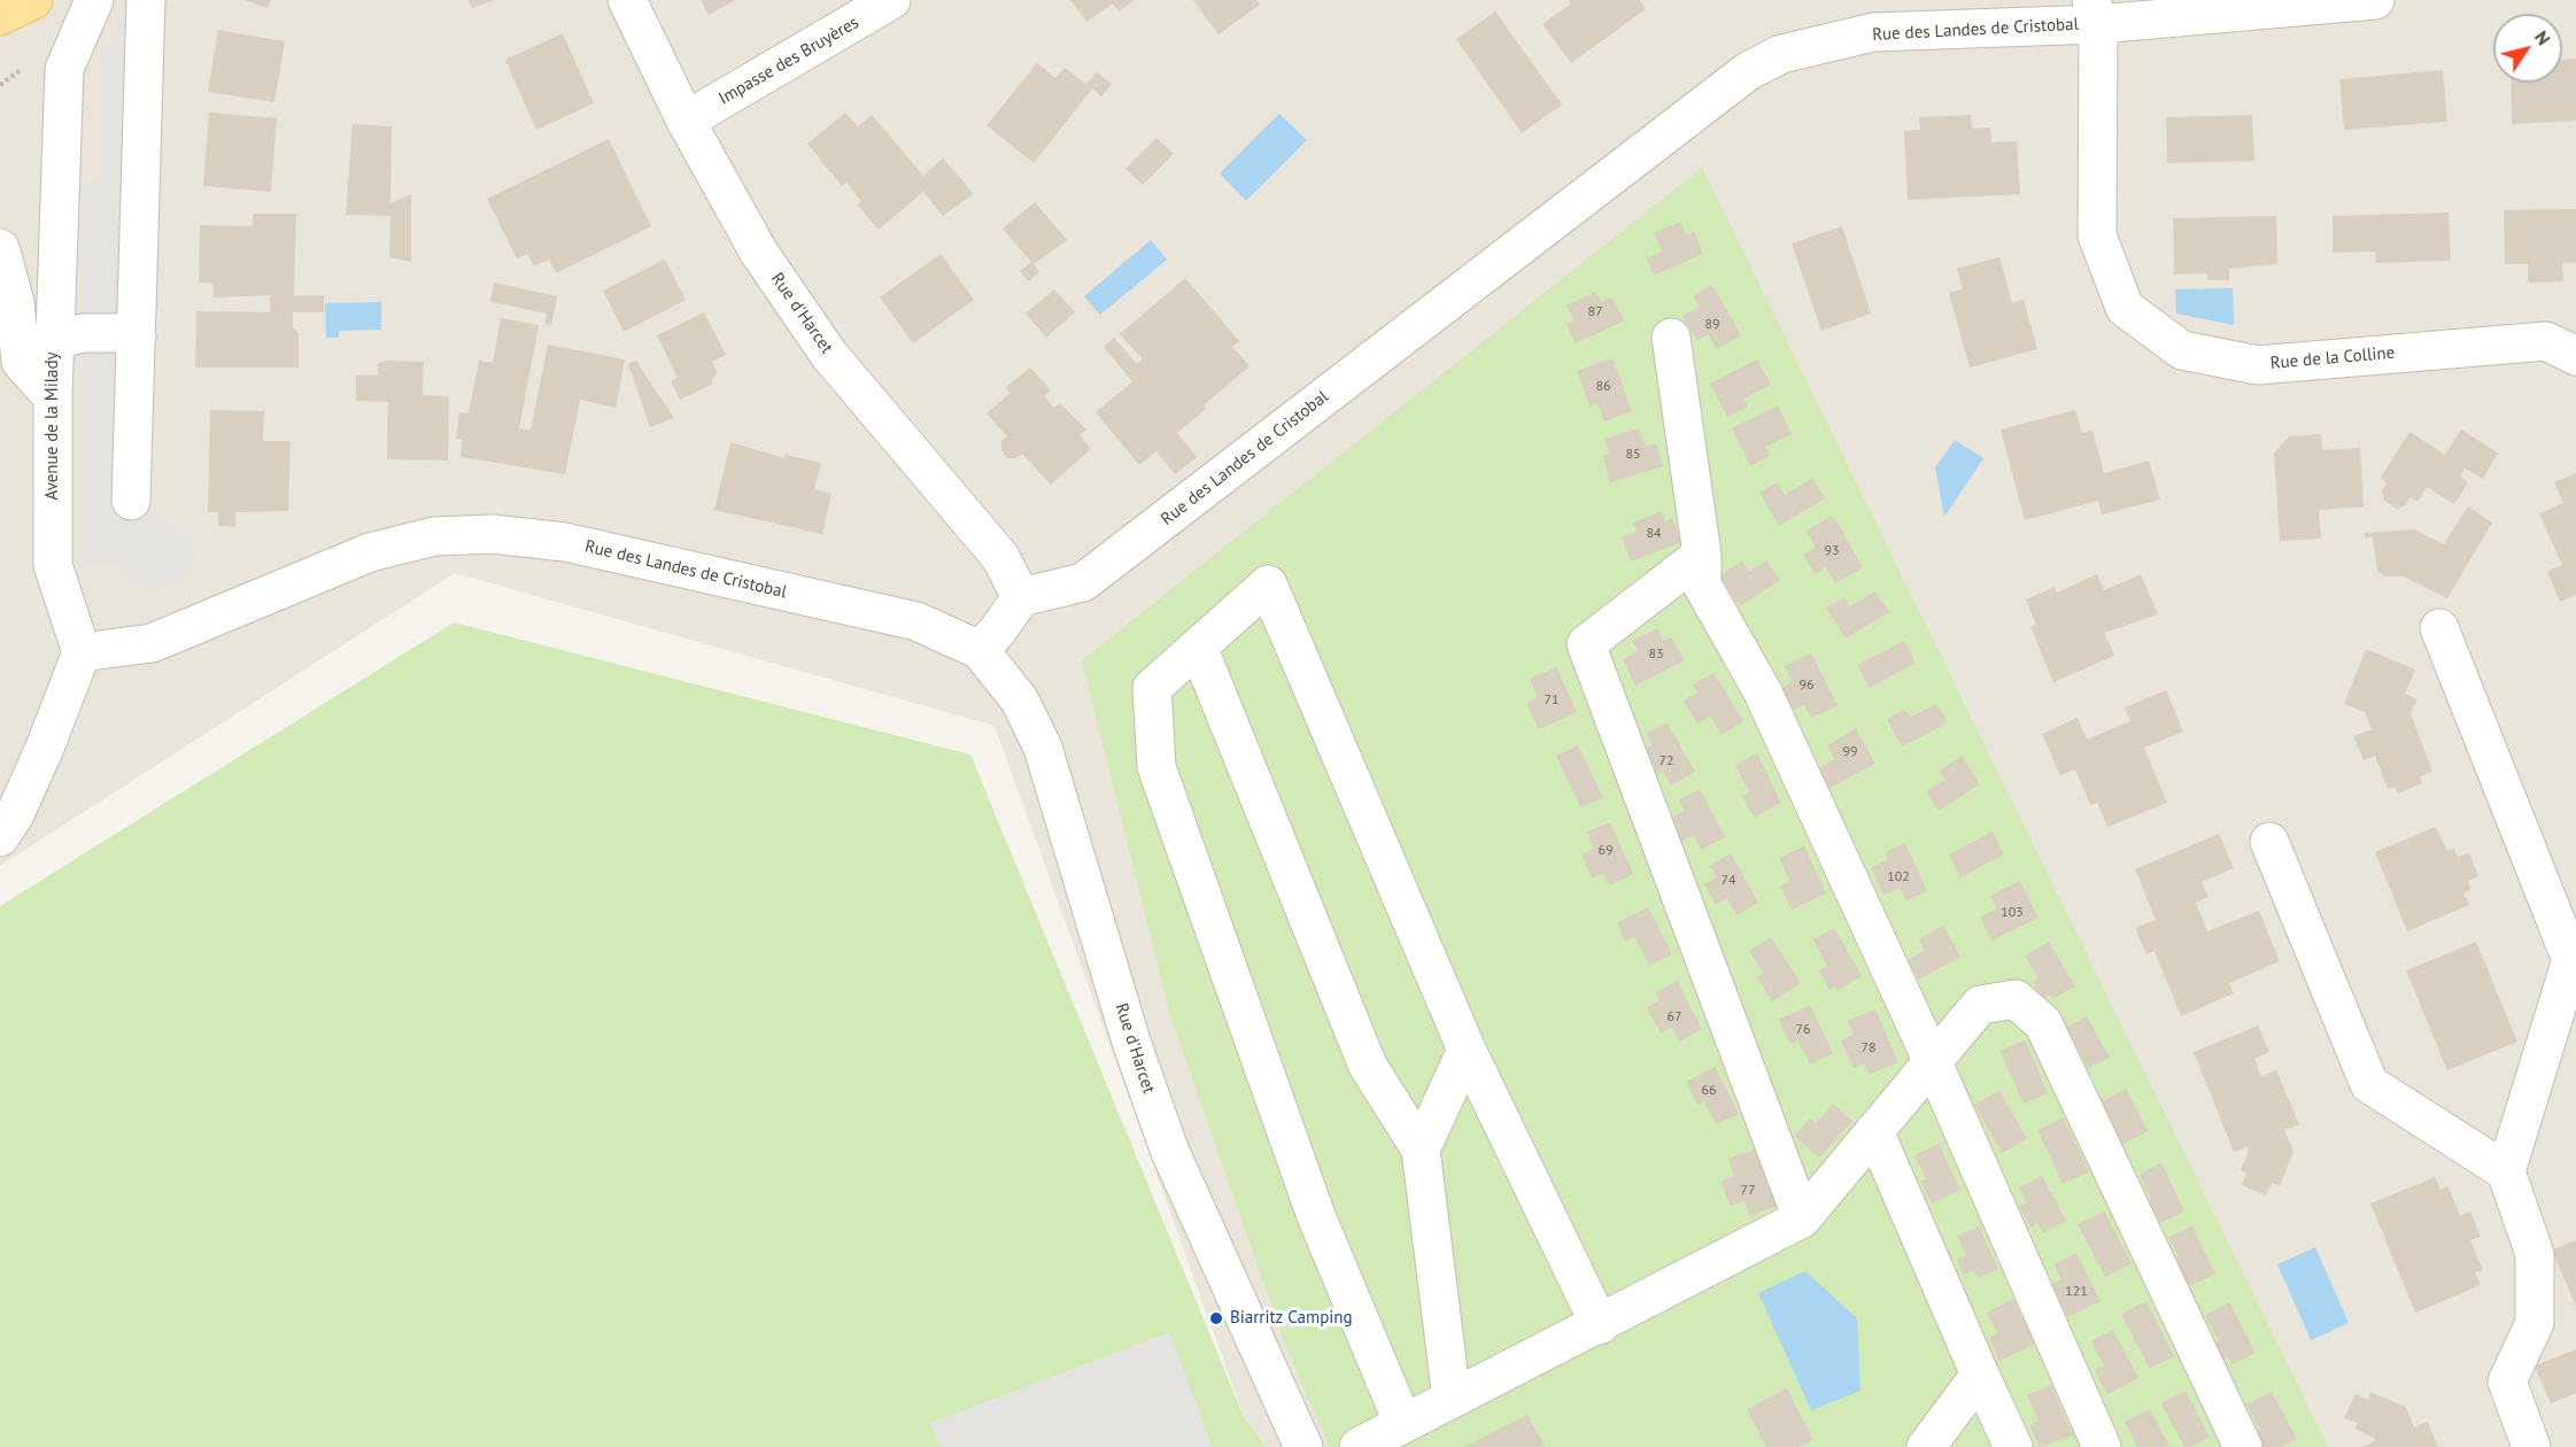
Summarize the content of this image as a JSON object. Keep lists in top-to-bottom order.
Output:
{
  "streets": {
    "street": [
      "Rue des Landes de Cristobal",
      "Impasse des Bruyères",
      "Rue d'Harcet",
      "Rue de la Colline",
      "Avenue de la Milady"
    ]
  },
  "crossings": [
    ["Rue des Landes de Cristobal", "Rue d'Harcet"],
    ["Rue des Landes de Cristobal", "Rue de la Colline"],
    ["Rue des Landes de Cristobal", "Avenue de la Milady"],
    ["Impasse des Bruyères", "Rue d'Harcet"]
  ],
  "places": ["Biarritz Camping"],
  "house_numbers": [
    "87",
    "89",
    "86",
    "85",
    "84",
    "93",
    "83",
    "96",
    "71",
    "99",
    "72",
    "69",
    "102",
    "74",
    "103",
    "67",
    "76",
    "78",
    "66",
    "77",
    "121"
  ],
  "north": "top right"
}
